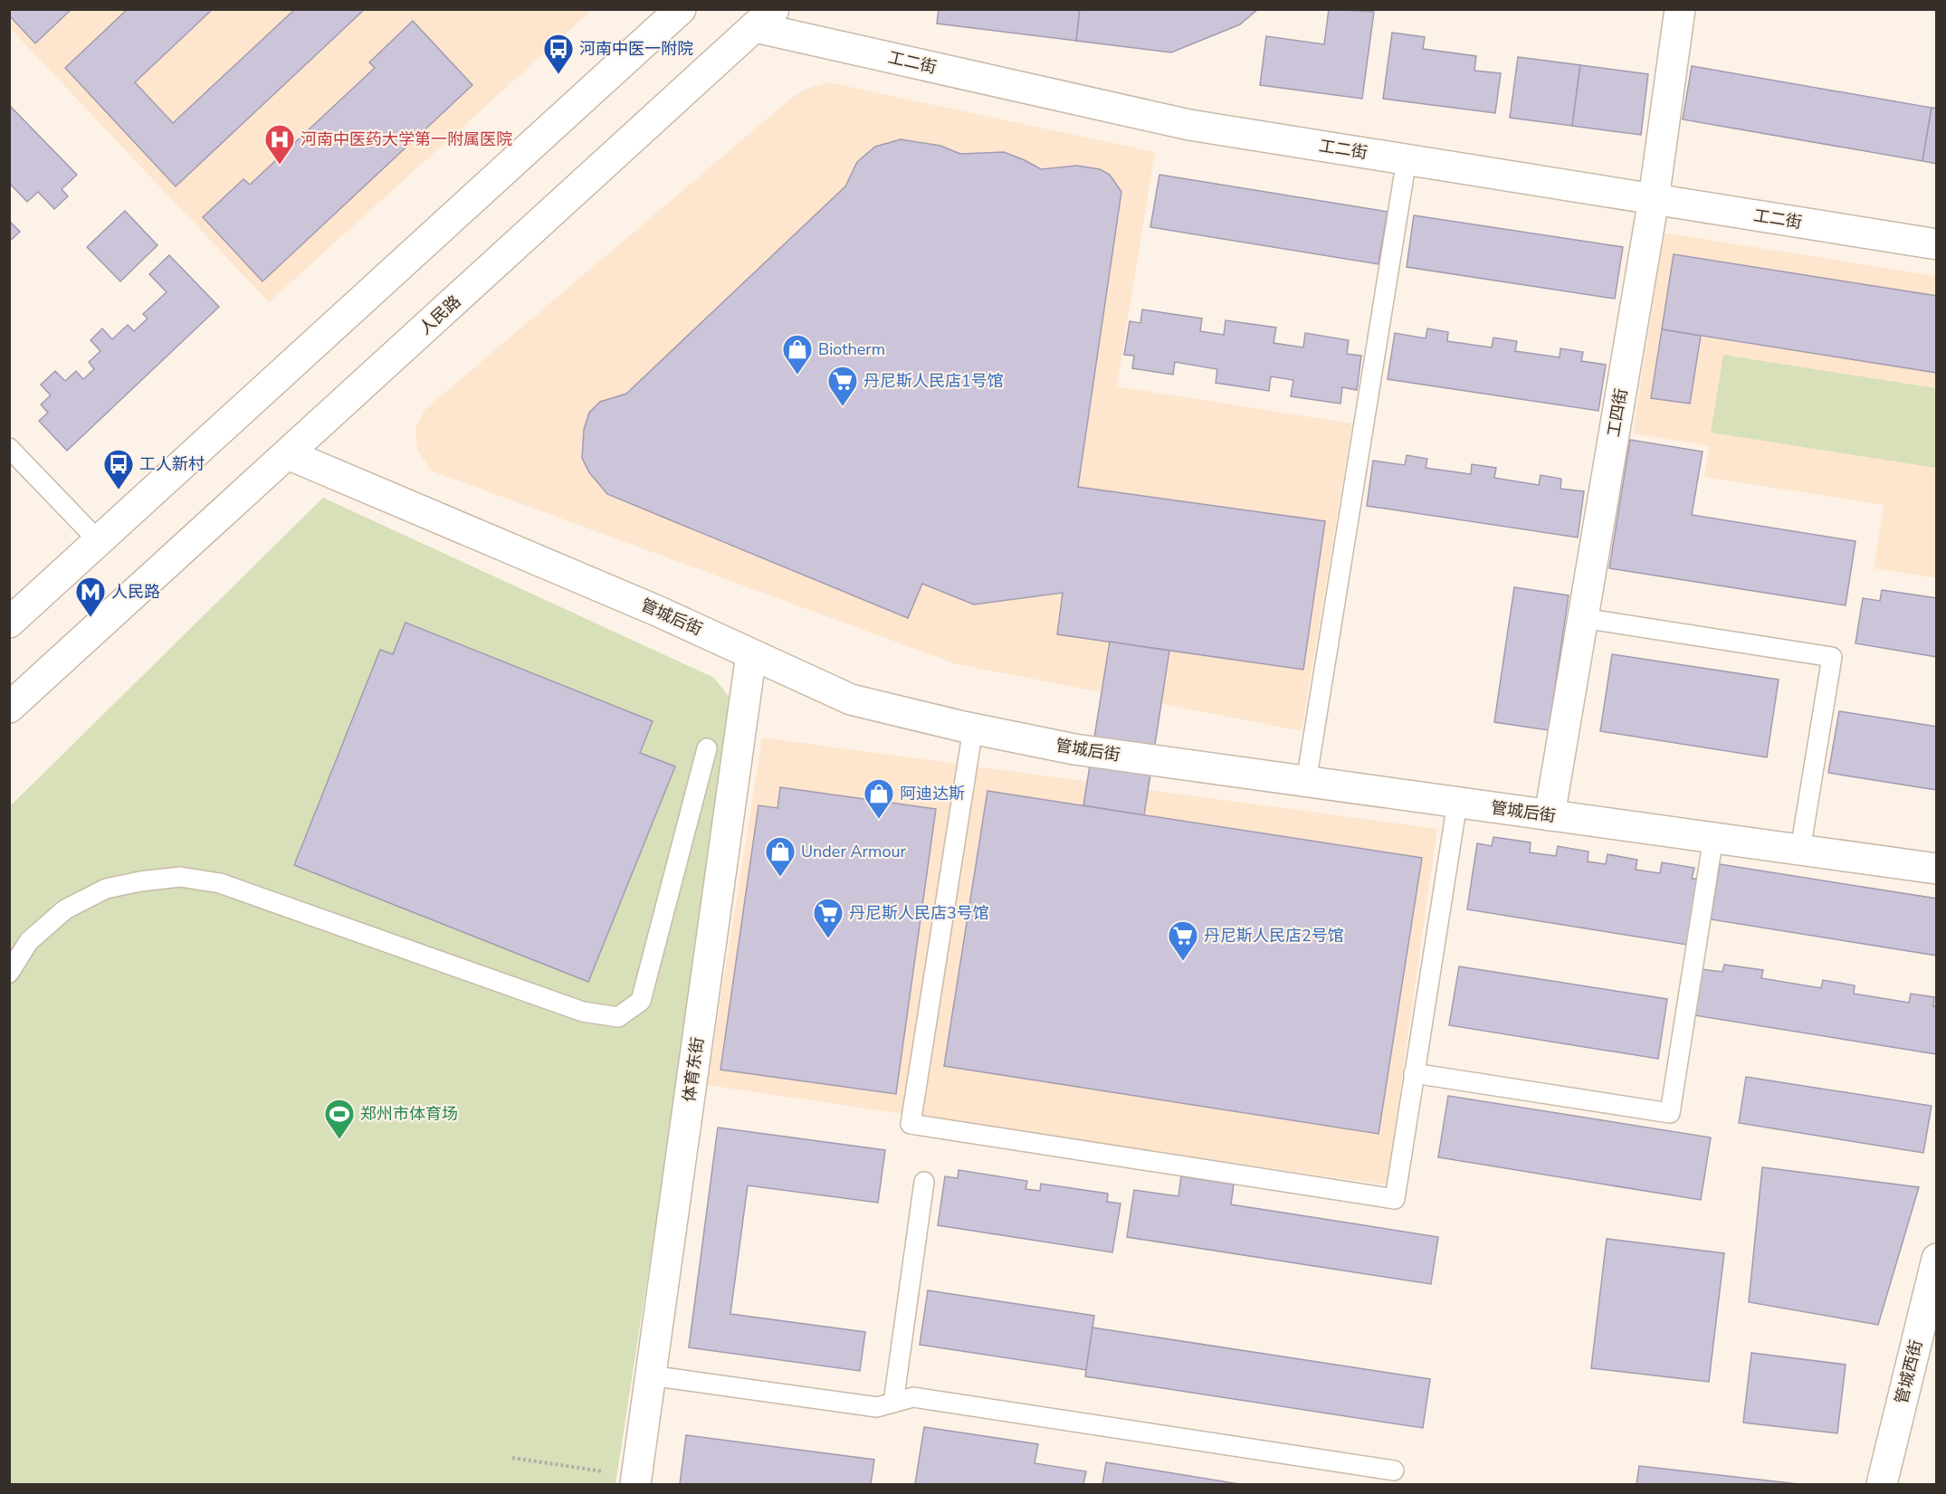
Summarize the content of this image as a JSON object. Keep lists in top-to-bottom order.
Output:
{
  "streets": {
    "street": [
      "工二街",
      "人民路",
      "工四街",
      "管城后街",
      "体育东街",
      "管城西街"
    ]
  },
  "crossings": [
    ["工二街", "人民路"],
    ["工二街", "工四街"],
    ["人民路", "管城后街"],
    ["工四街", "管城后街"],
    ["管城后街", "体育东街"]
  ],
  "places": {
    "bus stop": ["河南中医一附院", "工人新村"],
    "hospital": ["河南中医药大学第一附属医院"],
    "shop": ["Biotherm", "阿迪达斯", "Under Armour"],
    "supermarket": ["丹尼斯人民店1号馆", "丹尼斯人民店3号馆", "丹尼斯人民店2号馆"],
    "metro station": ["人民路"],
    "sports": ["郑州市体育场"]
  }
}
